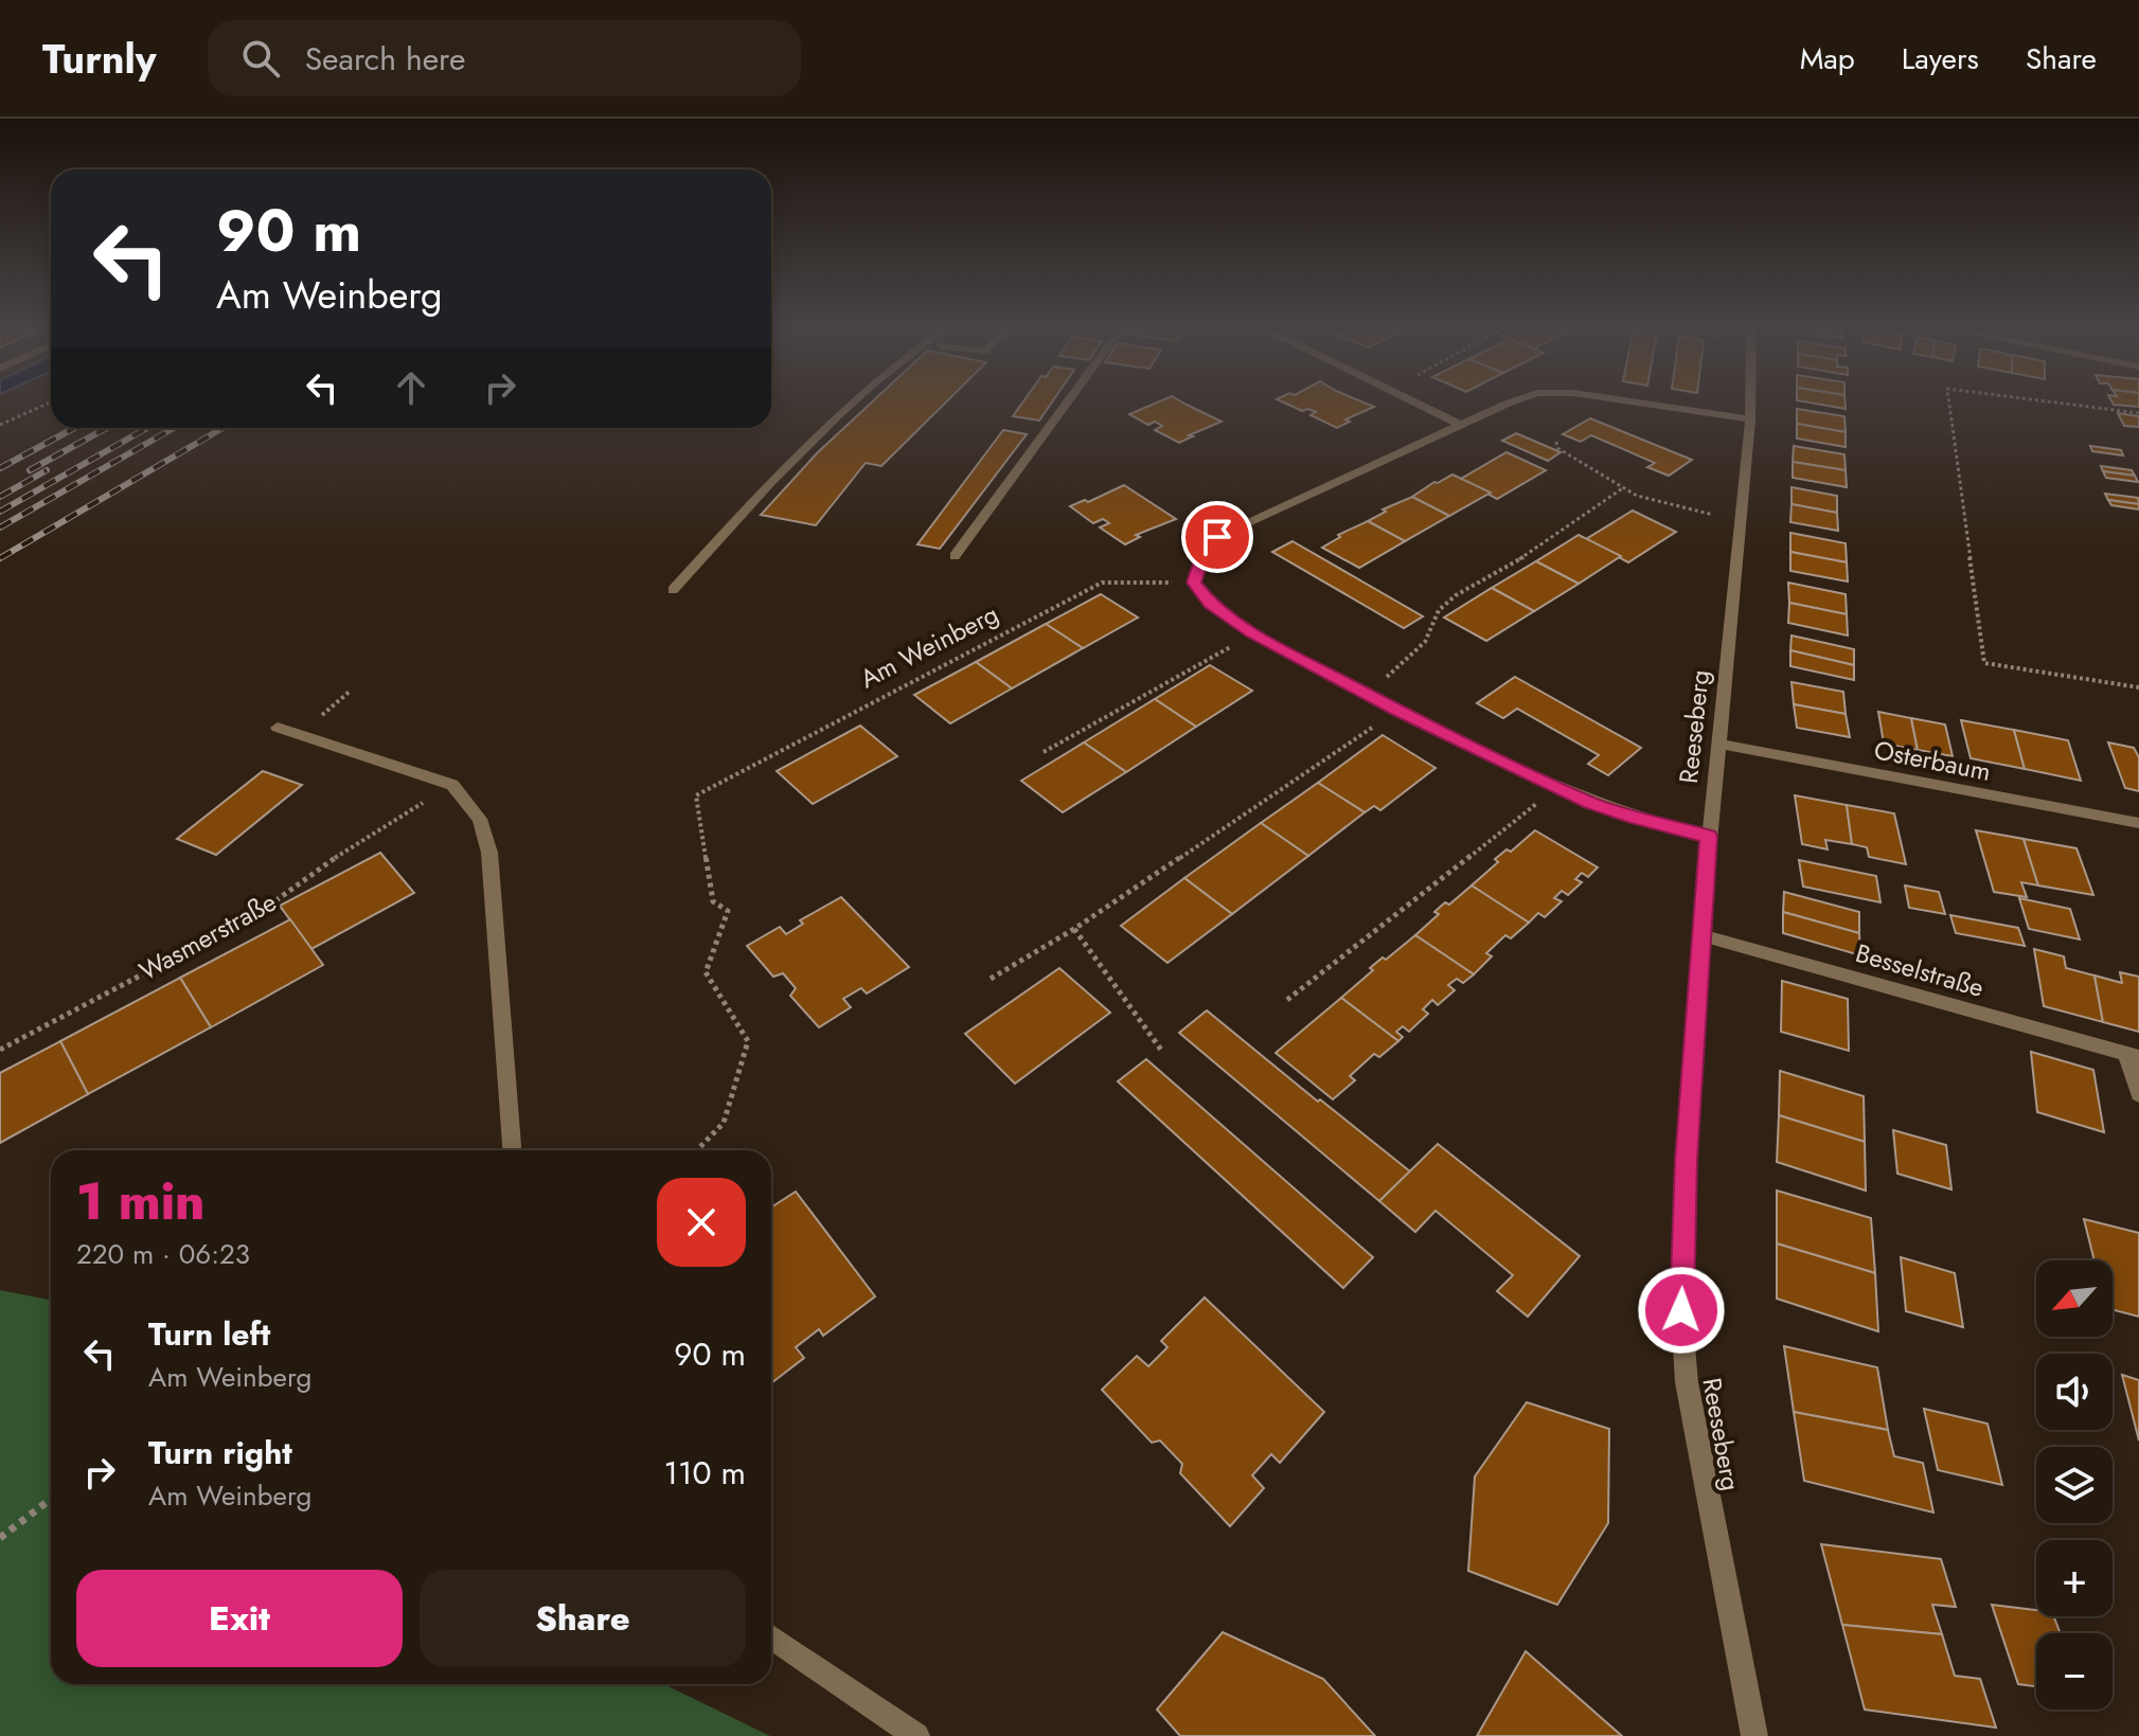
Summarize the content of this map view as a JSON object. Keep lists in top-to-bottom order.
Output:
{
  "streets": {
    "street": ["Reeseberg", "Osterbaum", "Besselstraße"],
    "path": ["Am Weinberg", "Wasmerstraße"]
  },
  "crossings": [
    ["Reeseberg", "Osterbaum"],
    ["Reeseberg", "Besselstraße"]
  ],
  "north": "bottom left",
  "page": {
    "header": "Turnly",
    "search": "Search here",
    "nav": ["Map", "Layers", "Share"],
    "turn": ["90 m", "Am Weinberg"],
    "heading": ["1 min", "220 m · 06:23"],
    "map_buttons": ["+", "−"],
    "list": [
      {
        "name": "Turn left",
        "note": "Am Weinberg",
        "value": "90 m"
      },
      {
        "name": "Turn right",
        "note": "Am Weinberg",
        "value": "110 m"
      }
    ],
    "buttons": ["Exit", "Share"]
  }
}
